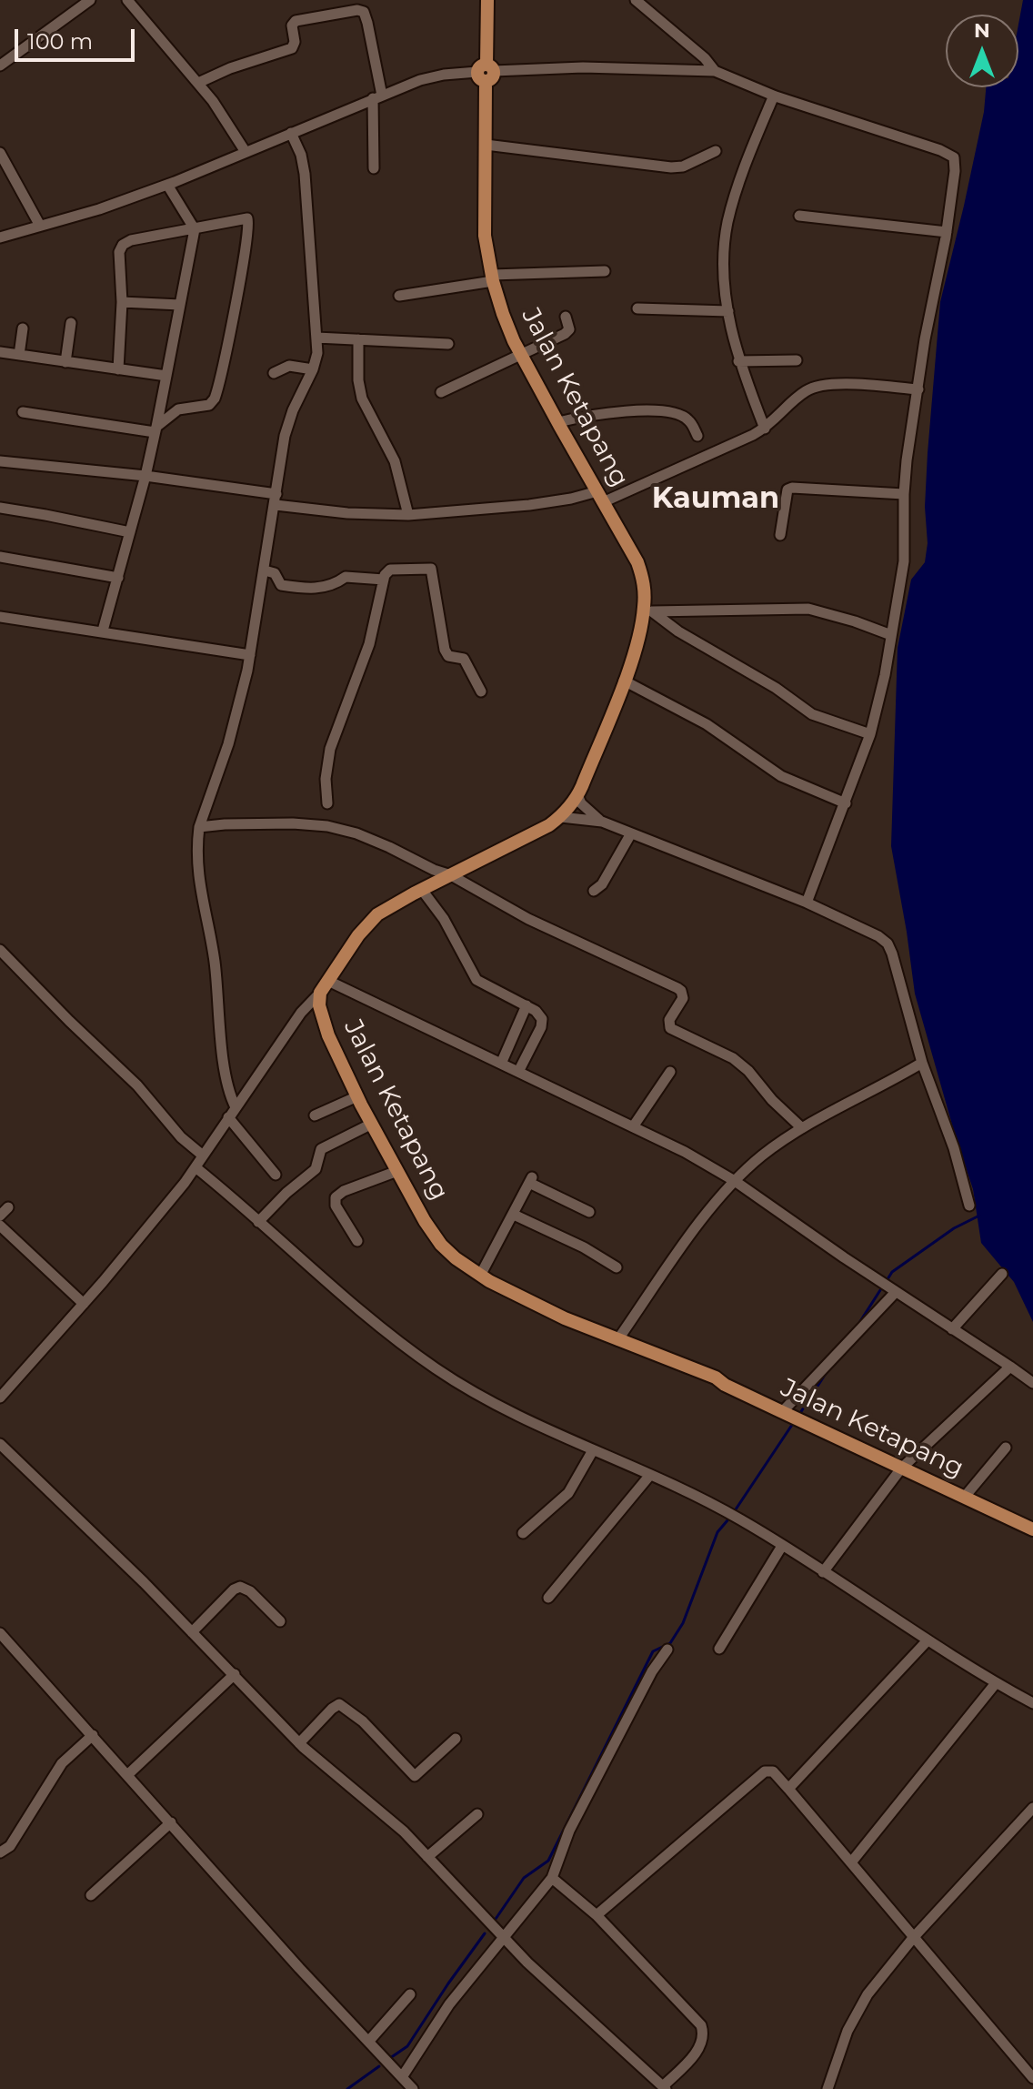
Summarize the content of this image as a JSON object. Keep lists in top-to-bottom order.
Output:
{
  "streets": {
    "main road": ["Jalan Ketapang"]
  },
  "districts": ["Kauman"],
  "scale_bar": "100 m",
  "north": "top"
}
